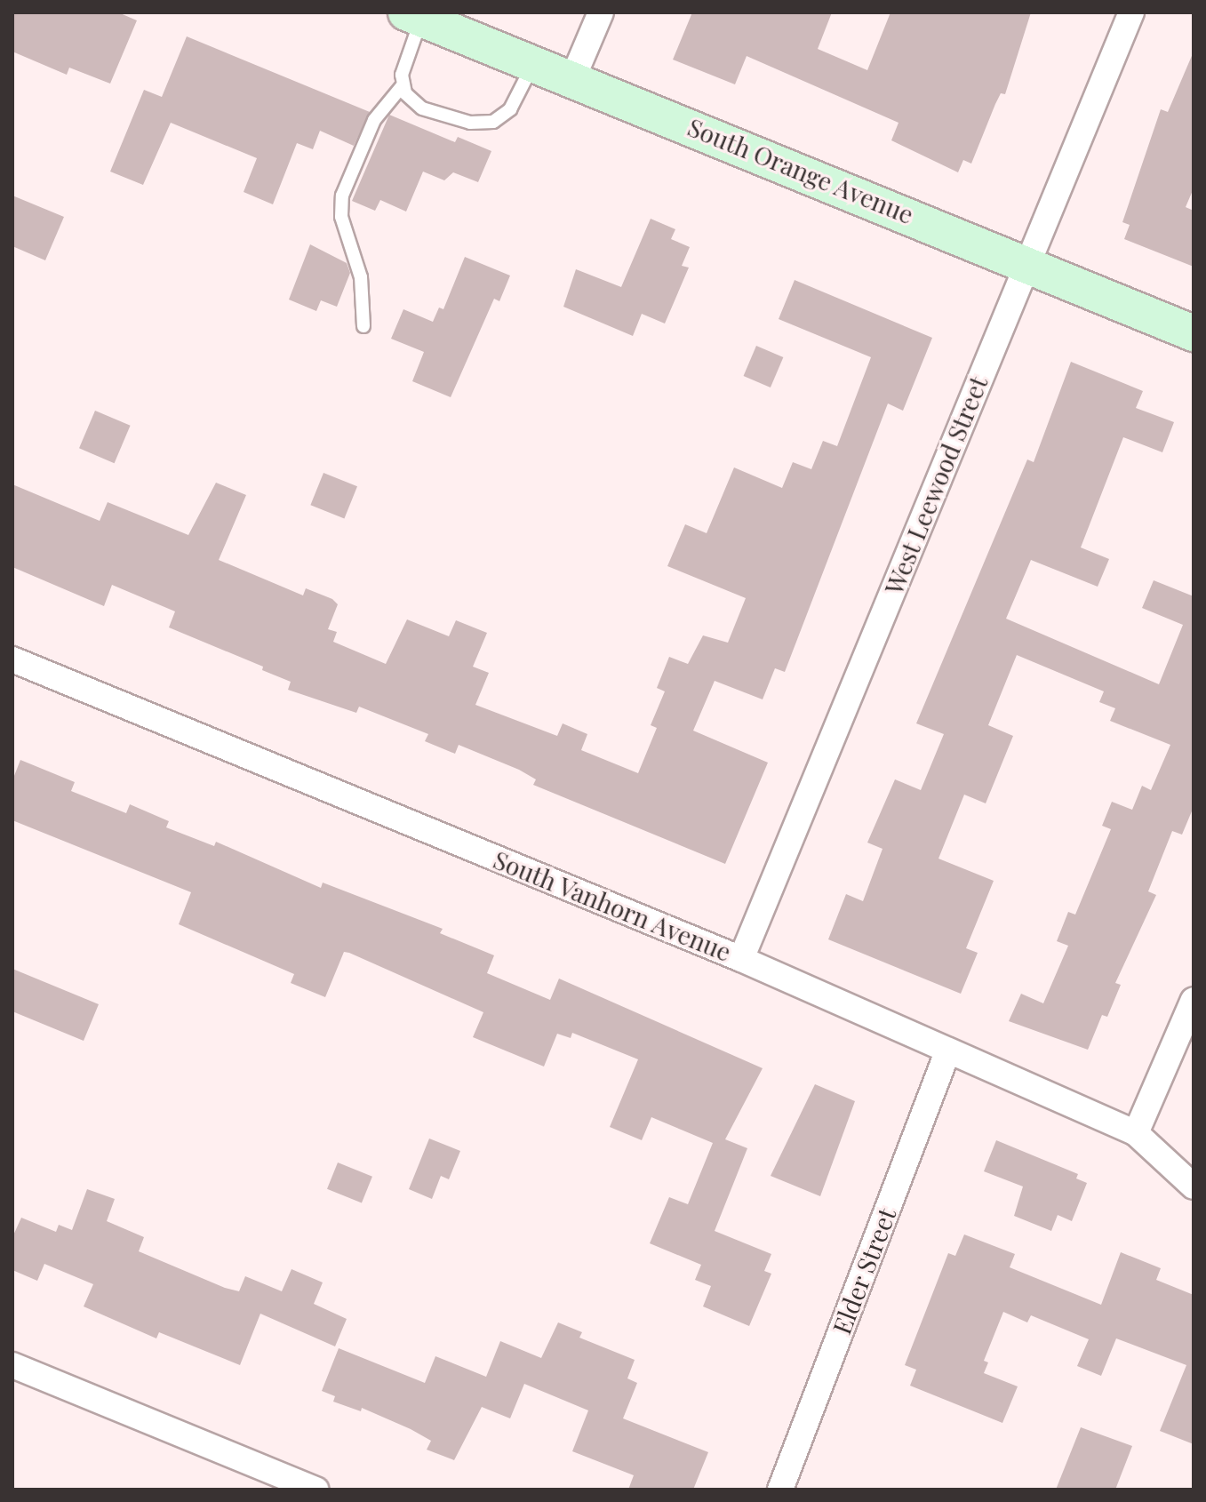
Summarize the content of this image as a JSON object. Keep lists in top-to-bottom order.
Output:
{
  "streets": {
    "street": [
      "South Orange Avenue",
      "West Leewood Street",
      "South Vanhorn Avenue",
      "Elder Street"
    ]
  },
  "crossings": [
    ["South Orange Avenue", "West Leewood Street"],
    ["West Leewood Street", "South Vanhorn Avenue"],
    ["South Vanhorn Avenue", "Elder Street"]
  ]
}
